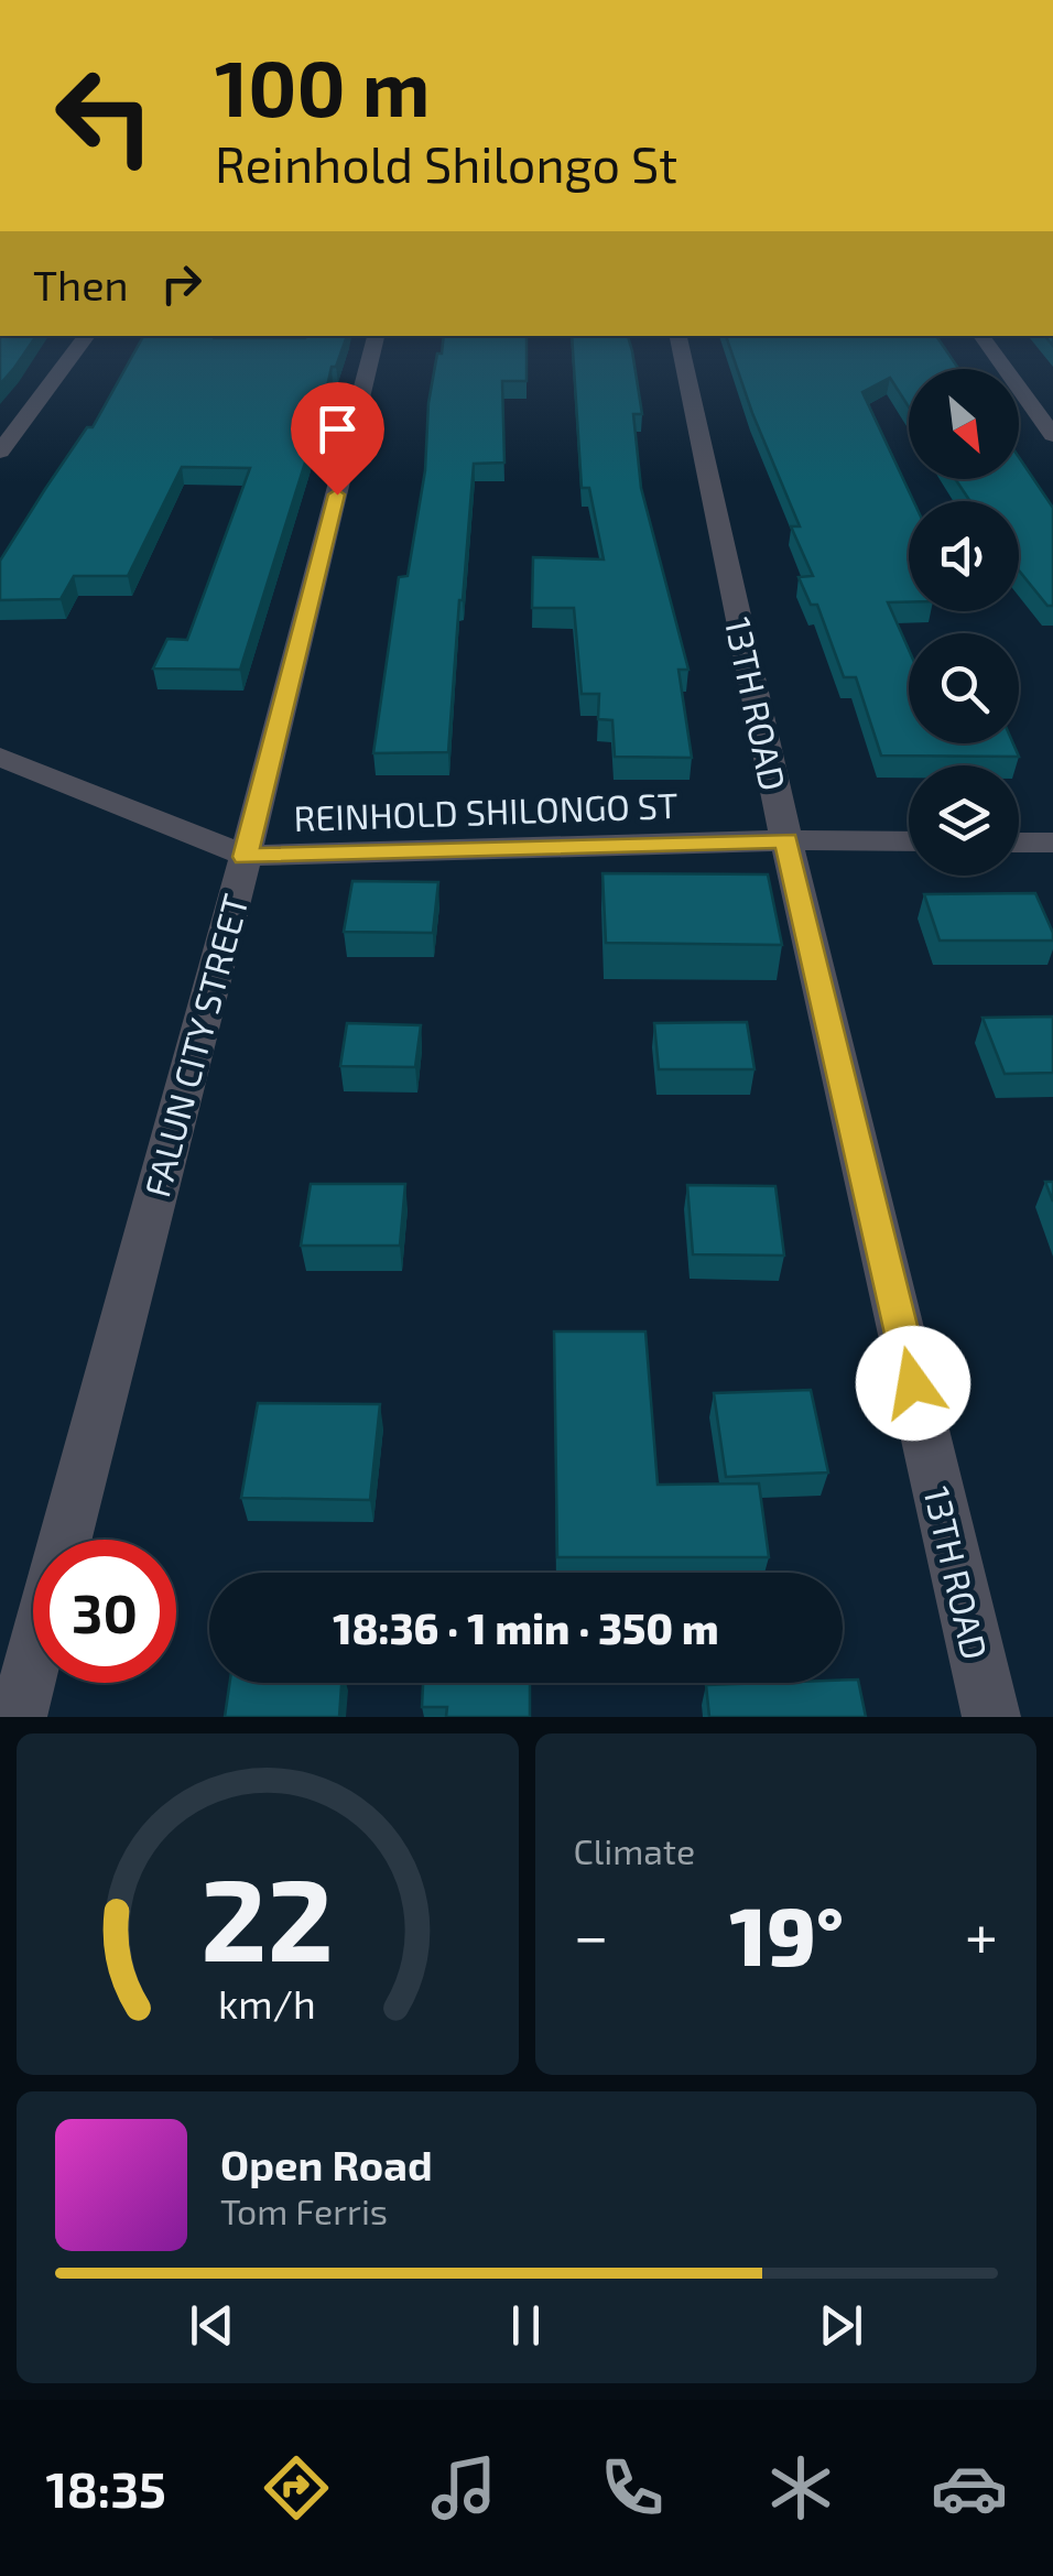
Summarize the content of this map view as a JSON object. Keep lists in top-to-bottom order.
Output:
{
  "streets": {
    "street": ["13TH ROAD", "REINHOLD SHILONGO ST", "FALUN CITY STREET"]
  },
  "crossings": [
    ["13TH ROAD", "REINHOLD SHILONGO ST"],
    ["REINHOLD SHILONGO ST", "FALUN CITY STREET"]
  ],
  "north": "bottom right",
  "page": {
    "turn": ["100 m", "Reinhold Shilongo St"],
    "then": "Then",
    "limit": "30",
    "trip": "18:36 · 1 min · 350 m",
    "tile": "Climate",
    "heat": ["−", "19°", "+"],
    "song": ["Open Road", "Tom Ferris"],
    "tabs": "18:35",
    "gauge": ["22", "km/h"]
  }
}
